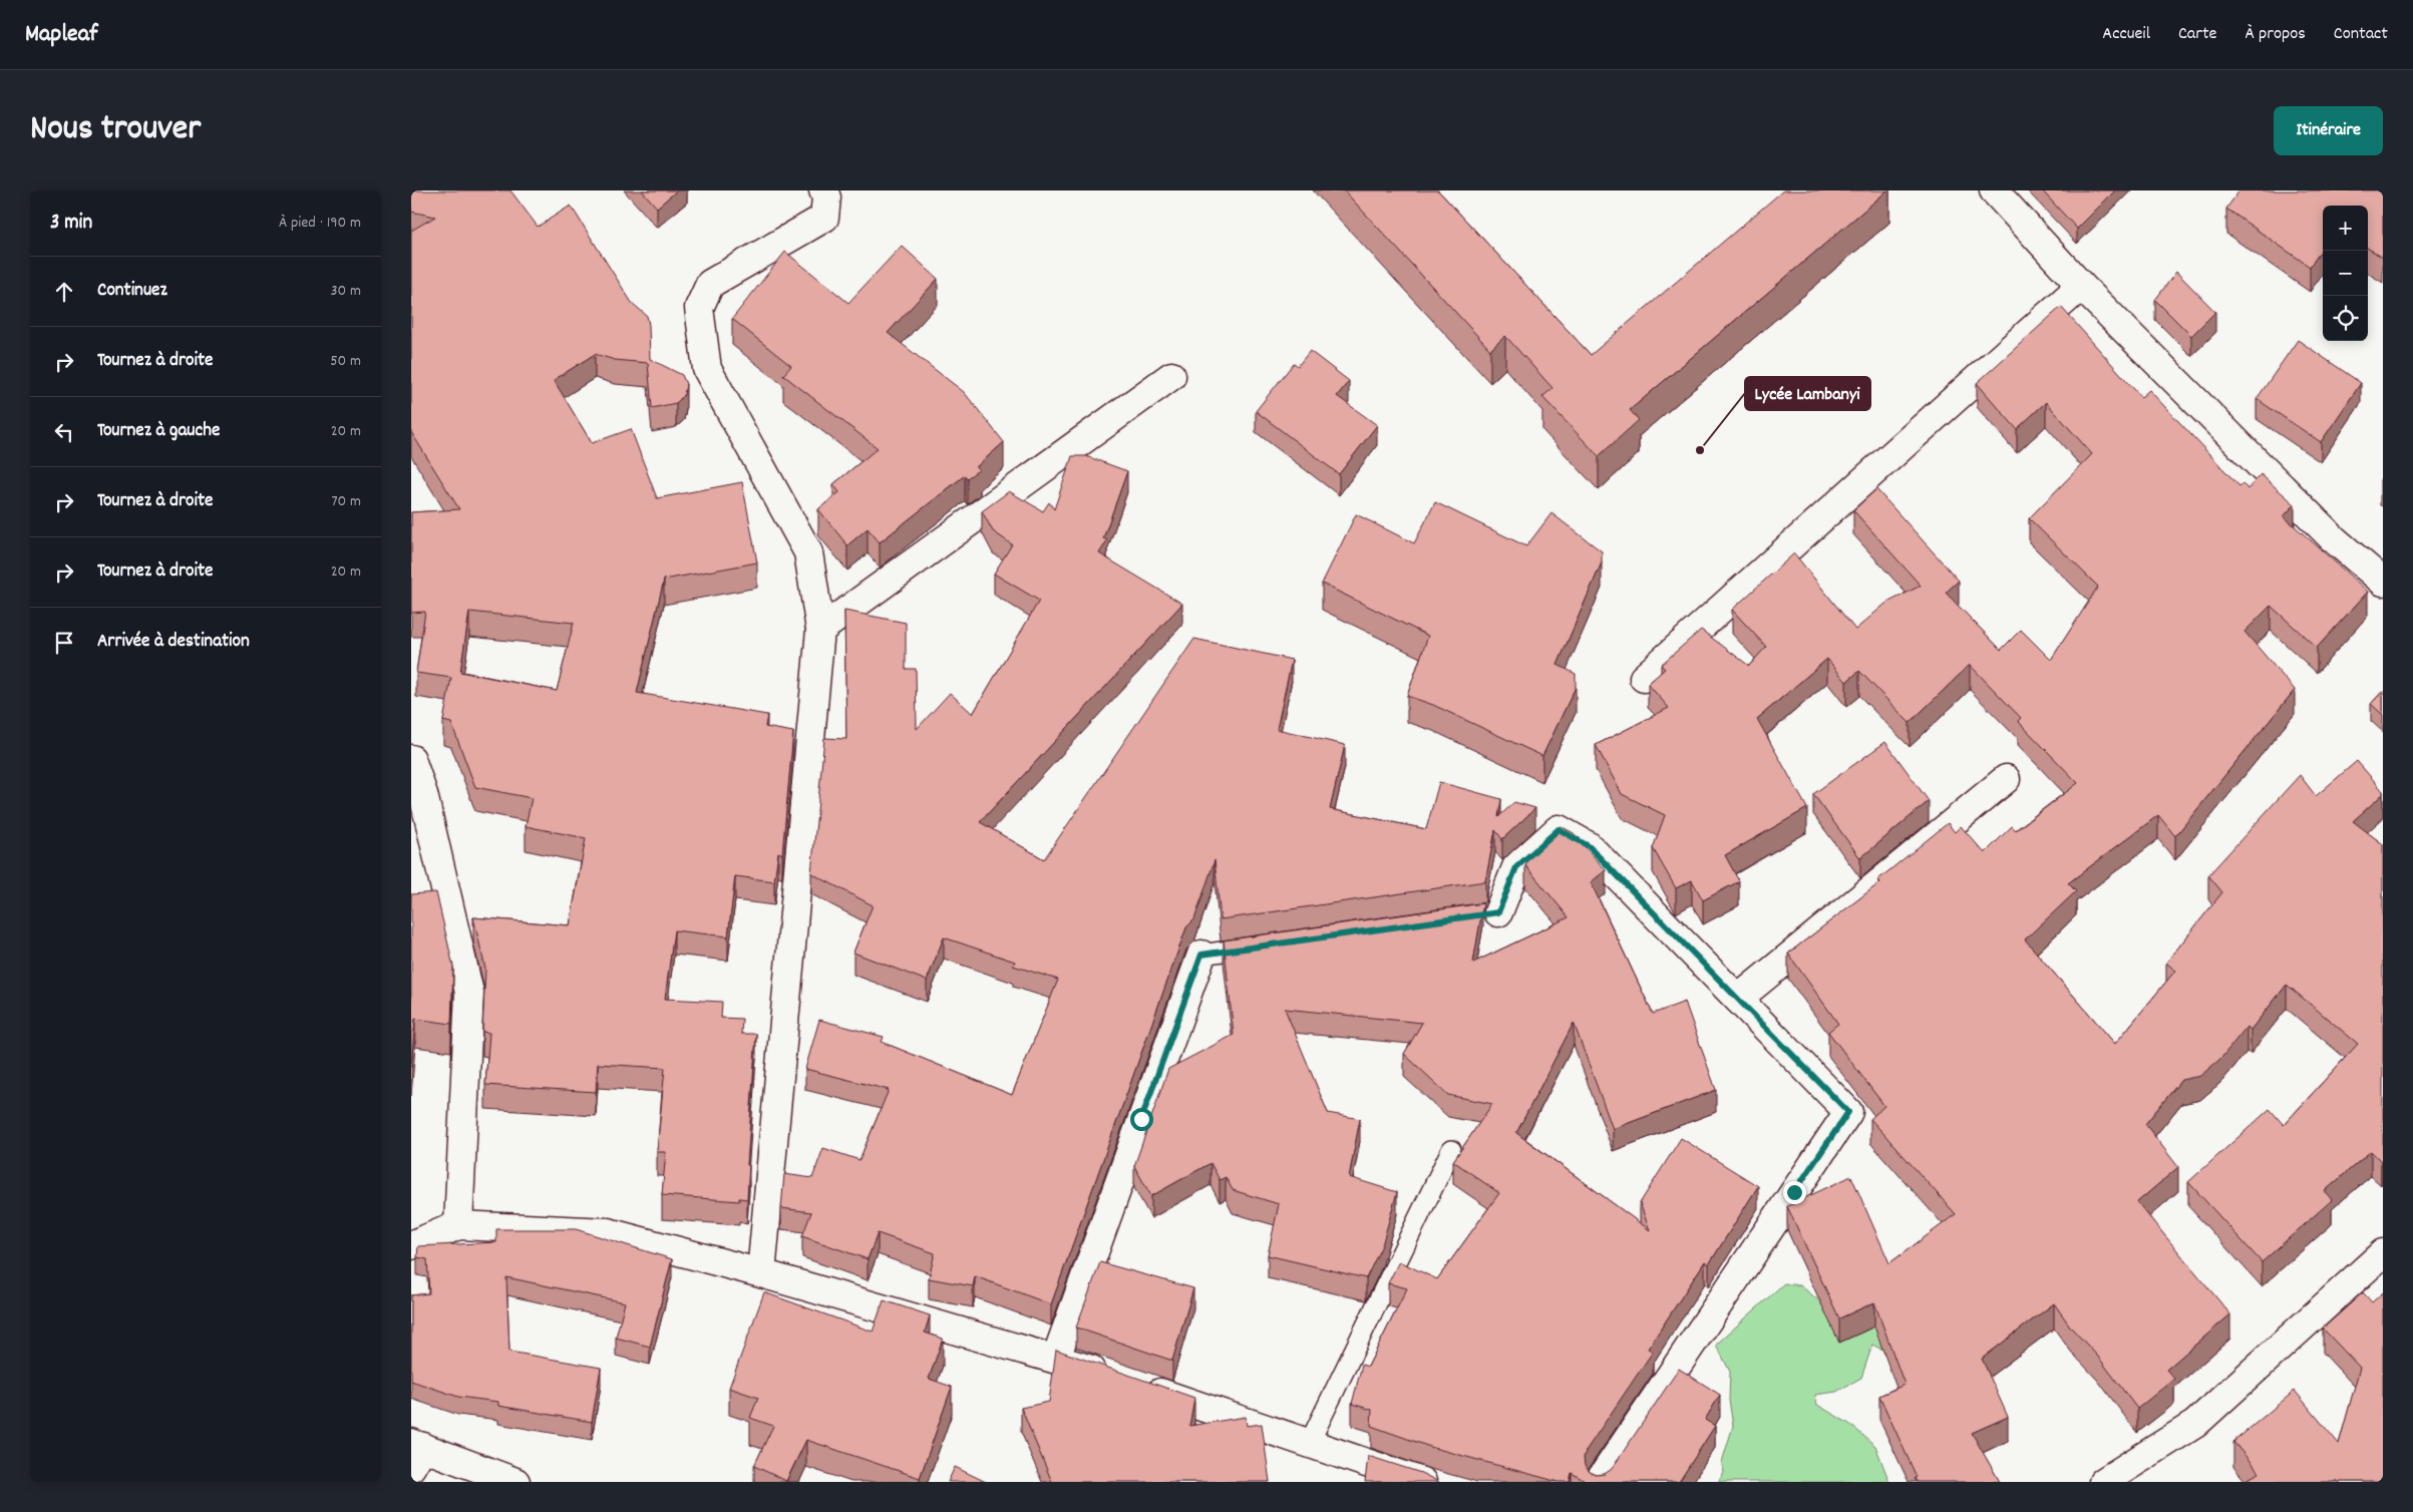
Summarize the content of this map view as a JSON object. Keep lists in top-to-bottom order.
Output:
{
  "places": ["Lycée Lambanyi"],
  "page": {
    "header": "Mapleaf",
    "nav": [
      "Accueil",
      "Carte",
      "À propos",
      "Contact"
    ],
    "title": "Nous trouver",
    "buttons": "Itinéraire",
    "heading": ["3 min", "À pied · 190 m"],
    "map_buttons": ["+", "−"],
    "list": [
      ["Continuez", "30 m"],
      ["Tournez à droite", "50 m"],
      ["Tournez à gauche", "20 m"],
      ["Tournez à droite", "70 m"],
      ["Tournez à droite", "20 m"],
      "Arrivée à destination"
    ]
  }
}
